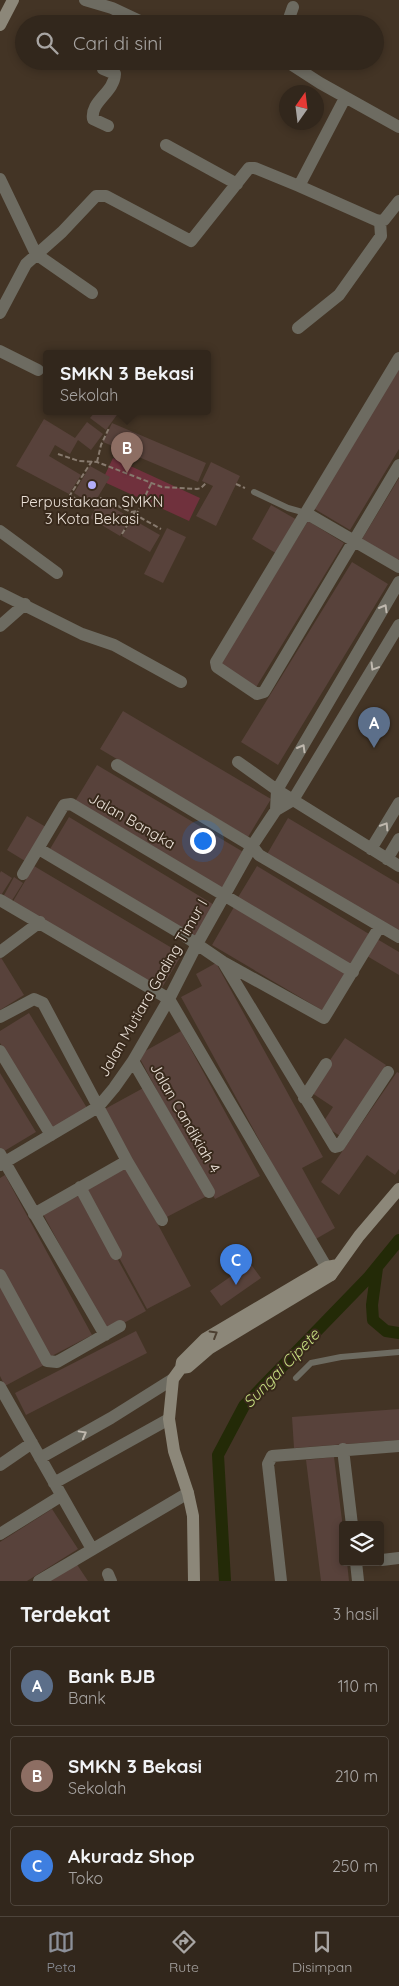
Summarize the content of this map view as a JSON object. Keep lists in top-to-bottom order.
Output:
{
  "streets": {
    "street": ["Jalan Bangka", "Jalan Mutiara Gading Timur I", "Jalan Candikiah 4"]
  },
  "crossings": [
    ["Jalan Bangka", "Jalan Mutiara Gading Timur I"],
    ["Jalan Mutiara Gading Timur I", "Jalan Candikiah 4"]
  ],
  "water": ["Sungai Cipete"],
  "places": ["Perpustakaan SMKN 3 Kota Bekasi"],
  "north": "top",
  "page": {
    "search": "Cari di sini",
    "popup": ["SMKN 3 Bekasi", "Sekolah"],
    "pins": ["B", "A", "C"],
    "heading": ["Terdekat", "3 hasil"],
    "list": [
      {
        "mark": "A",
        "name": "Bank BJB",
        "note": "Bank",
        "value": "110 m"
      },
      {
        "mark": "B",
        "name": "SMKN 3 Bekasi",
        "note": "Sekolah",
        "value": "210 m"
      },
      {
        "mark": "C",
        "name": "Akuradz Shop",
        "note": "Toko",
        "value": "250 m"
      }
    ],
    "nav": ["Peta", "Rute", "Disimpan"]
  }
}
